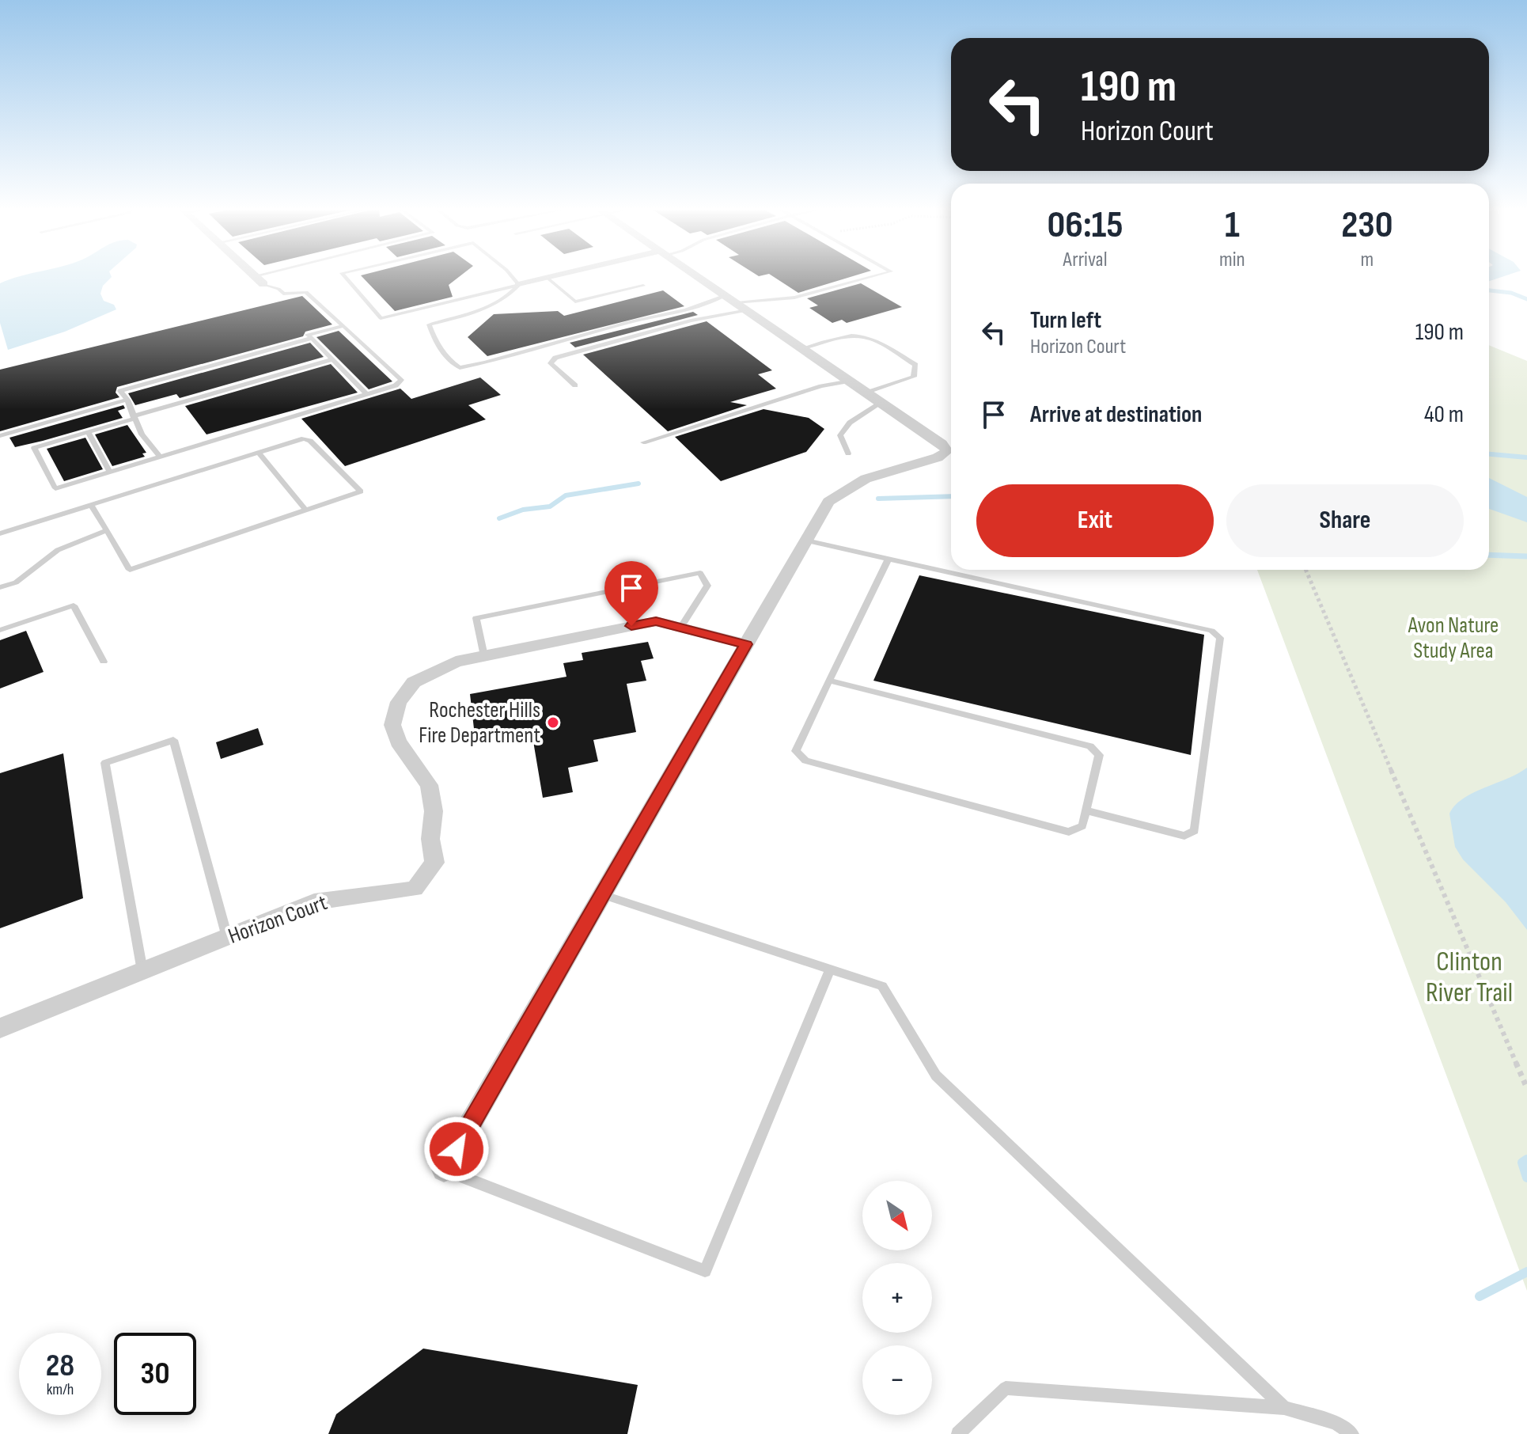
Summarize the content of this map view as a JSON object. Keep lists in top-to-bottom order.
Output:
{
  "streets": {
    "street": ["Horizon Court"]
  },
  "parks": ["Avon Nature Study Area", "Clinton River Trail"],
  "places": ["Rochester Hills Fire Department"],
  "north": "bottom right",
  "page": {
    "turn": ["190 m", "Horizon Court"],
    "eta": [
      "06:15",
      "Arrival",
      "1",
      "min",
      "230",
      "m"
    ],
    "list": [
      {
        "name": "Turn left",
        "note": "Horizon Court",
        "value": "190 m"
      },
      {
        "name": "Arrive at destination",
        "value": "40 m"
      }
    ],
    "buttons": ["Exit", "Share"],
    "map_buttons": ["+", "−"],
    "speed": "28 km/h",
    "limit": "30"
  }
}
